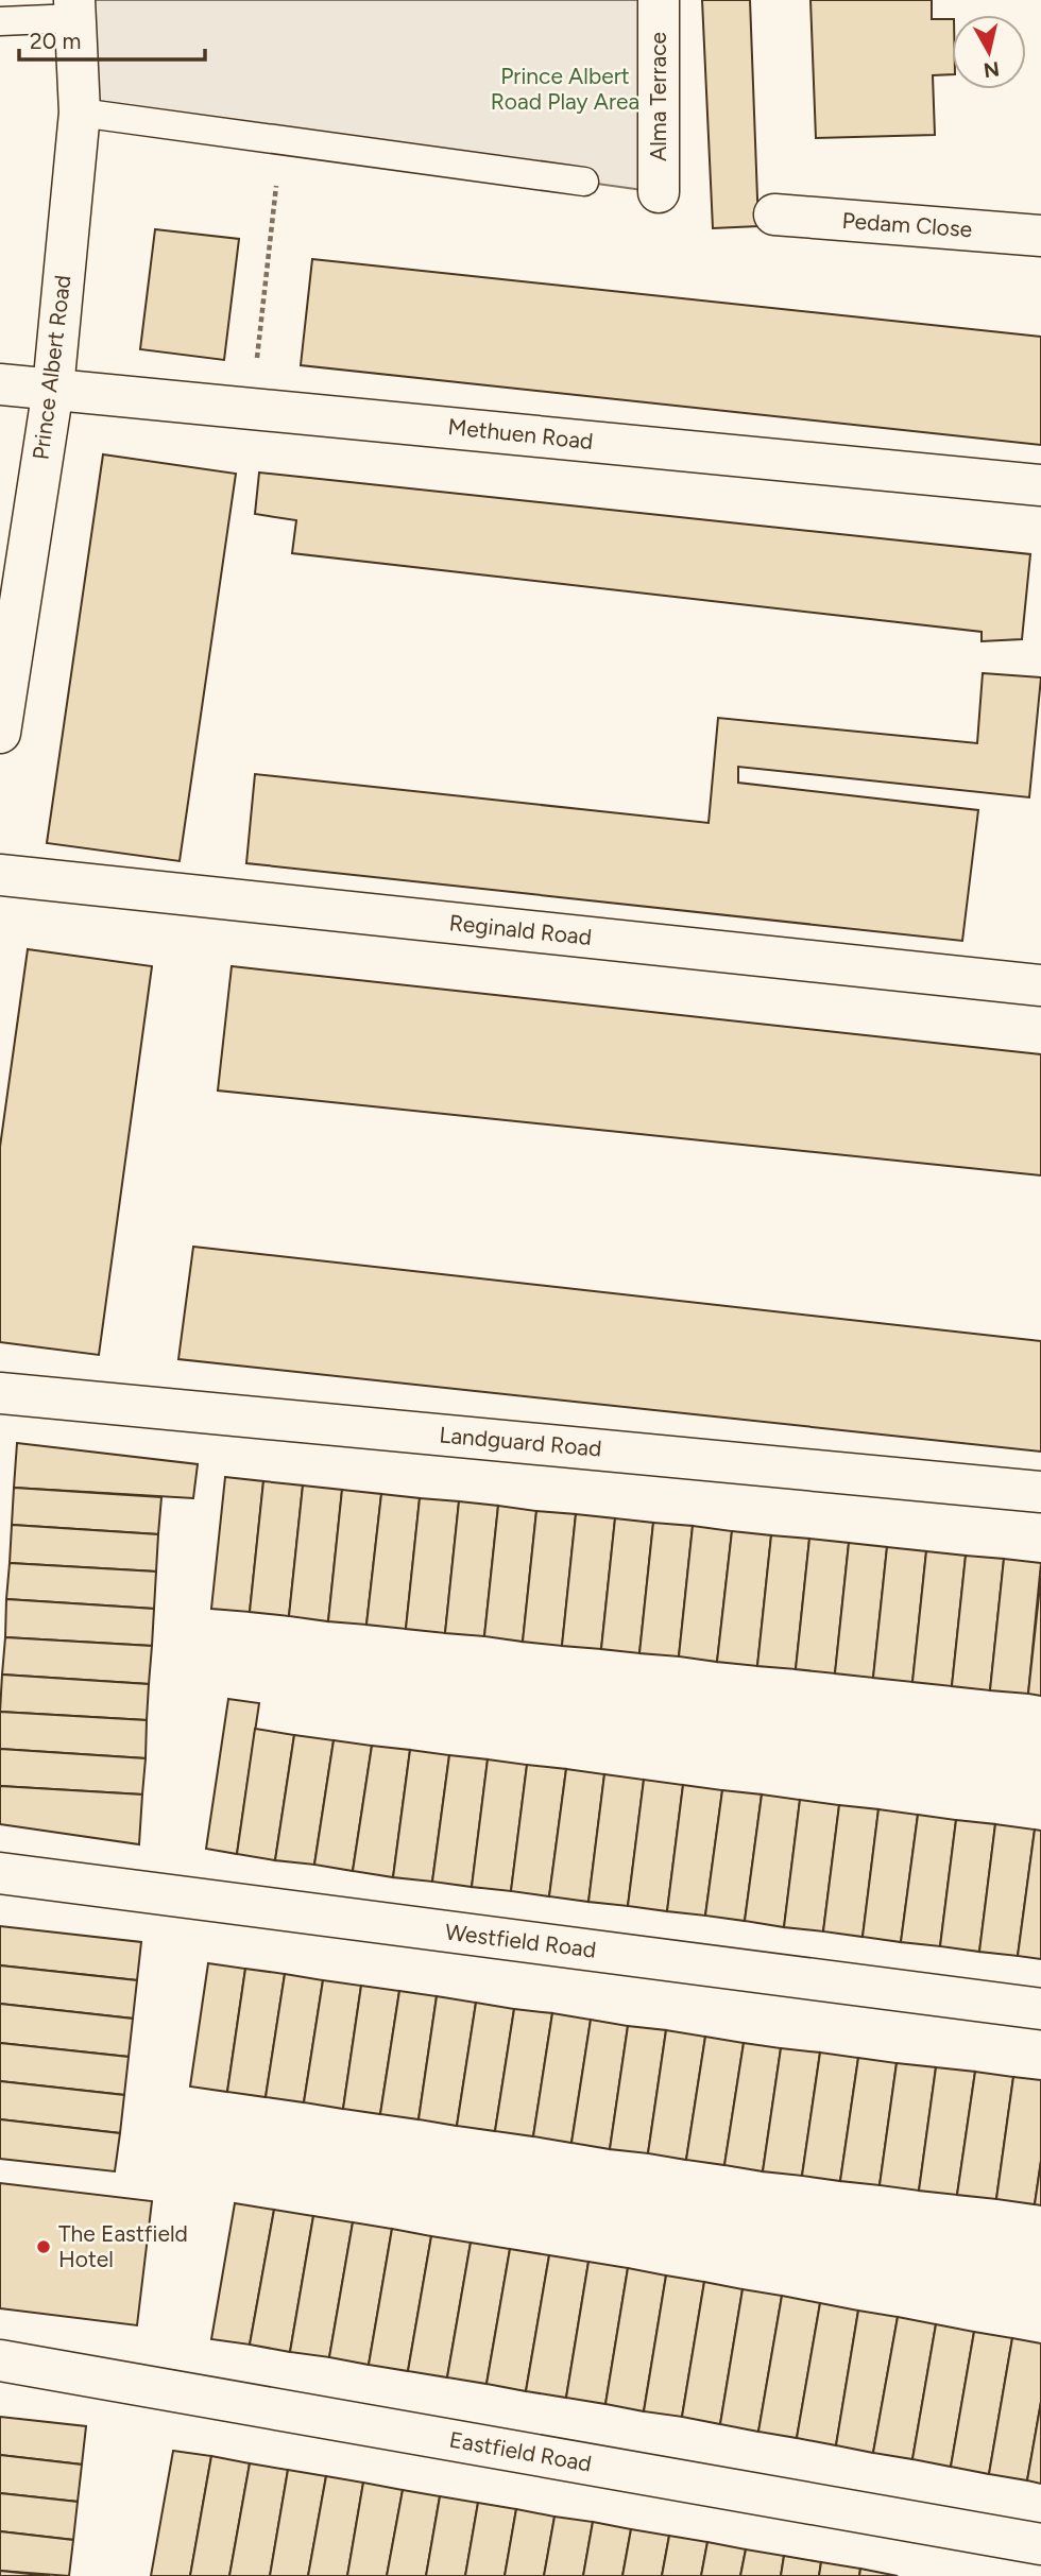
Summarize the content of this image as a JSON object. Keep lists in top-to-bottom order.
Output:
{
  "streets": {
    "street": [
      "Alma Terrace",
      "Pedam Close",
      "Prince Albert Road",
      "Methuen Road",
      "Reginald Road",
      "Landguard Road",
      "Westfield Road",
      "Eastfield Road"
    ]
  },
  "crossings": [
    ["Prince Albert Road", "Methuen Road"]
  ],
  "parks": ["Prince Albert Road Play Area"],
  "places": ["The Eastfield Hotel"],
  "scale_bar": "20 m",
  "north": "bottom"
}
